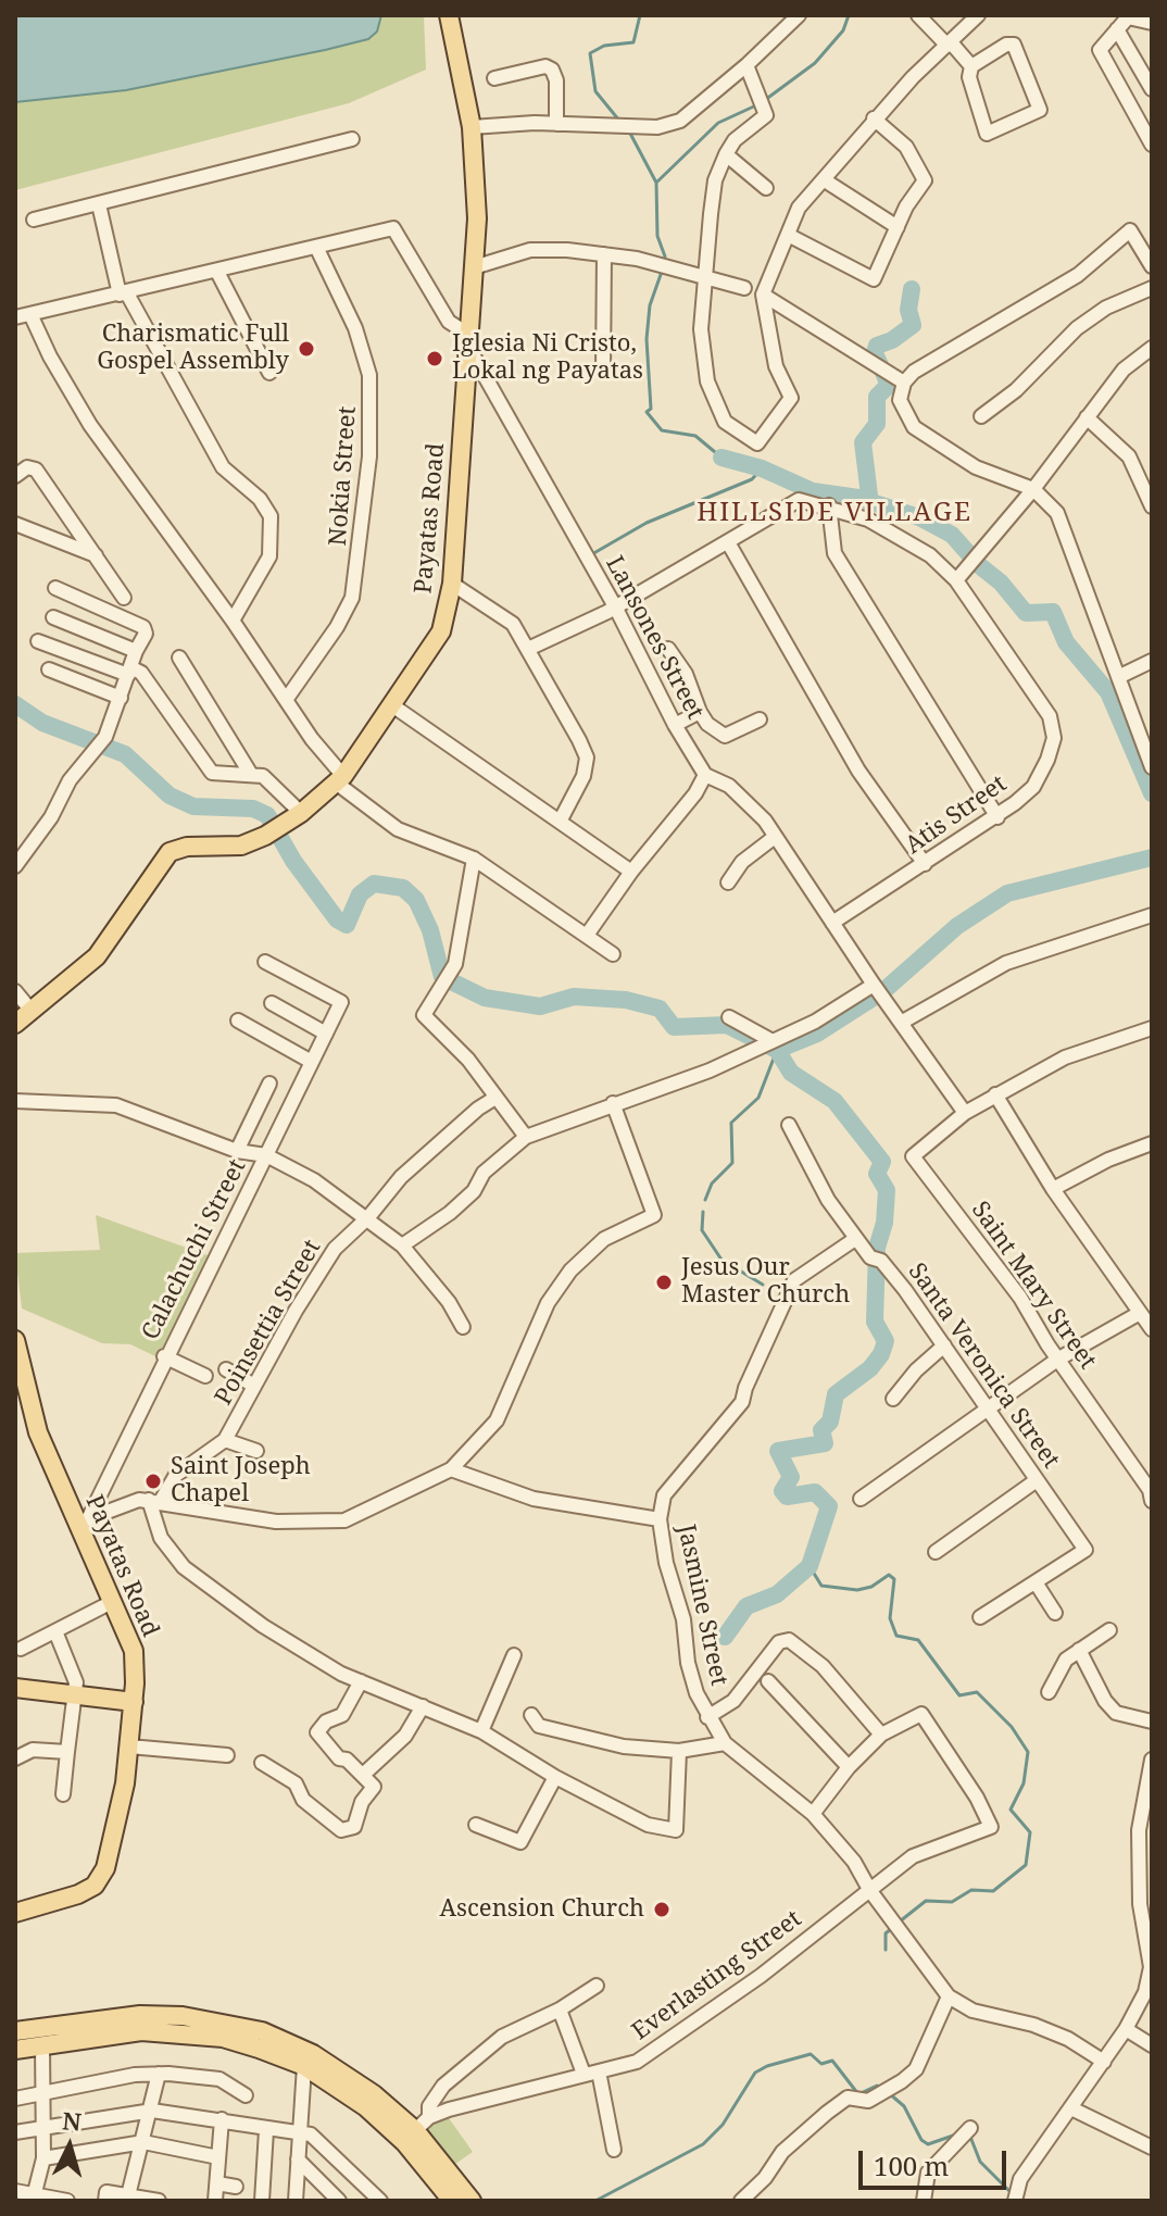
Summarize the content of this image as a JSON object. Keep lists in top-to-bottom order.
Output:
{
  "streets": {
    "main road": ["Payatas Road"],
    "street": [
      "Nokia Street",
      "Lansones Street",
      "Atis Street",
      "Calachuchi Street",
      "Saint Mary Street",
      "Poinsettia Street",
      "Santa Veronica Street",
      "Jasmine Street",
      "Everlasting Street"
    ]
  },
  "crossings": [
    ["Nokia Street", "Lansones Street"],
    ["Payatas Road", "Lansones Street"],
    ["Payatas Road", "Calachuchi Street"],
    ["Lansones Street", "Atis Street"],
    ["Lansones Street", "Saint Mary Street"],
    ["Santa Veronica Street", "Jasmine Street"],
    ["Jasmine Street", "Everlasting Street"]
  ],
  "districts": ["HILLSIDE VILLAGE"],
  "places": [
    "Charismatic Full Gospel Assembly",
    "Iglesia Ni Cristo, Lokal ng Payatas",
    "Jesus Our Master Church",
    "Saint Joseph Chapel",
    "Ascension Church"
  ],
  "scale_bar": "100 m",
  "north": "top"
}
